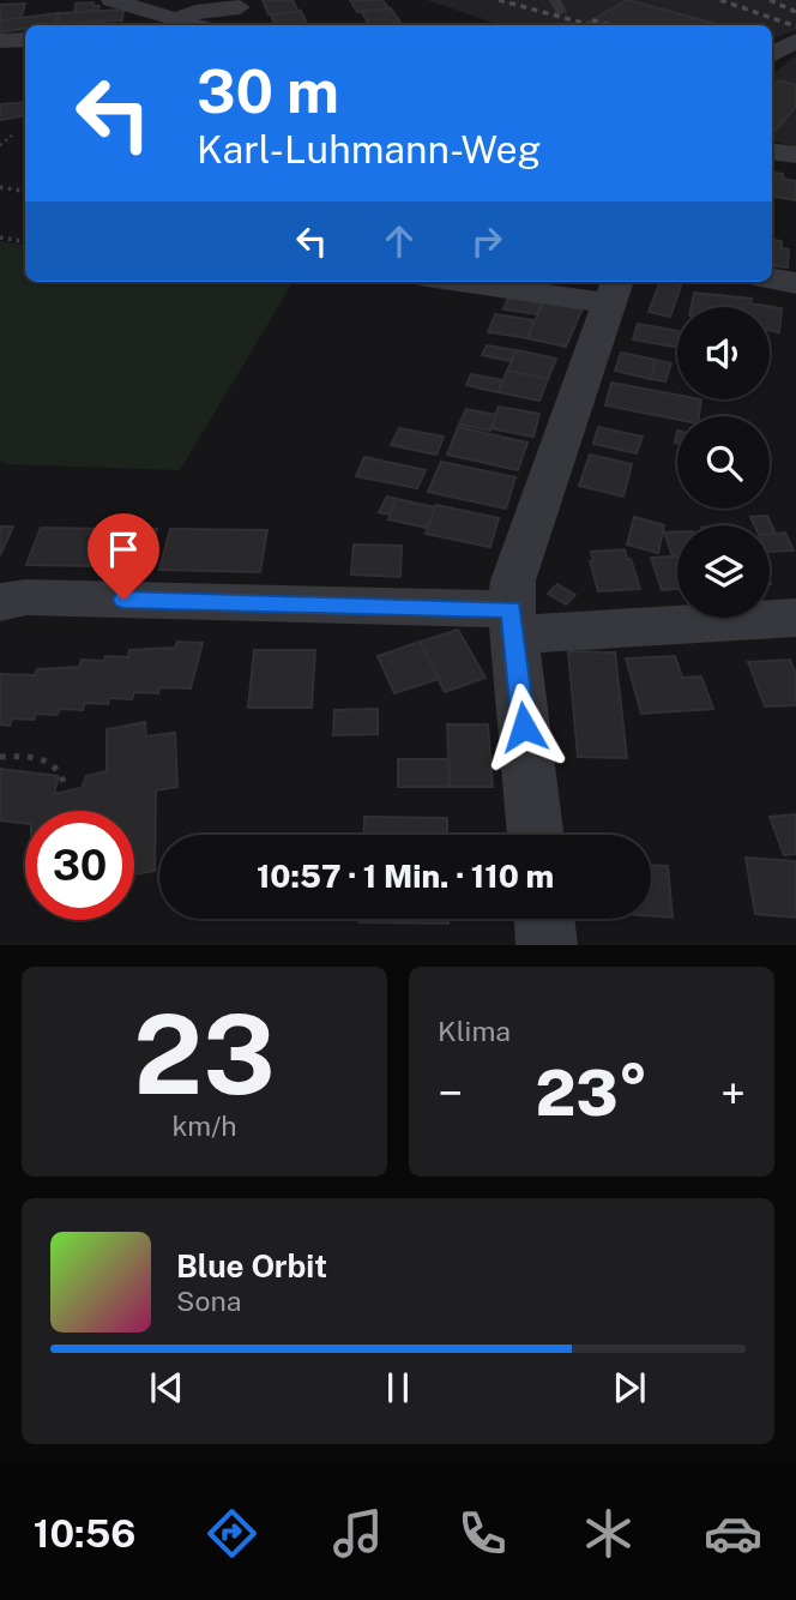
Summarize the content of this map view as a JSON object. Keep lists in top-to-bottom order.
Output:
{
  "page": {
    "turn": ["30 m", "Karl-Luhmann-Weg"],
    "limit": "30",
    "trip": "10:57 · 1 Min. · 110 m",
    "tile": [
      ["23", "km/h"],
      "Klima"
    ],
    "heat": ["−", "23°", "+"],
    "song": ["Blue Orbit", "Sona"],
    "tabs": "10:56"
  }
}
